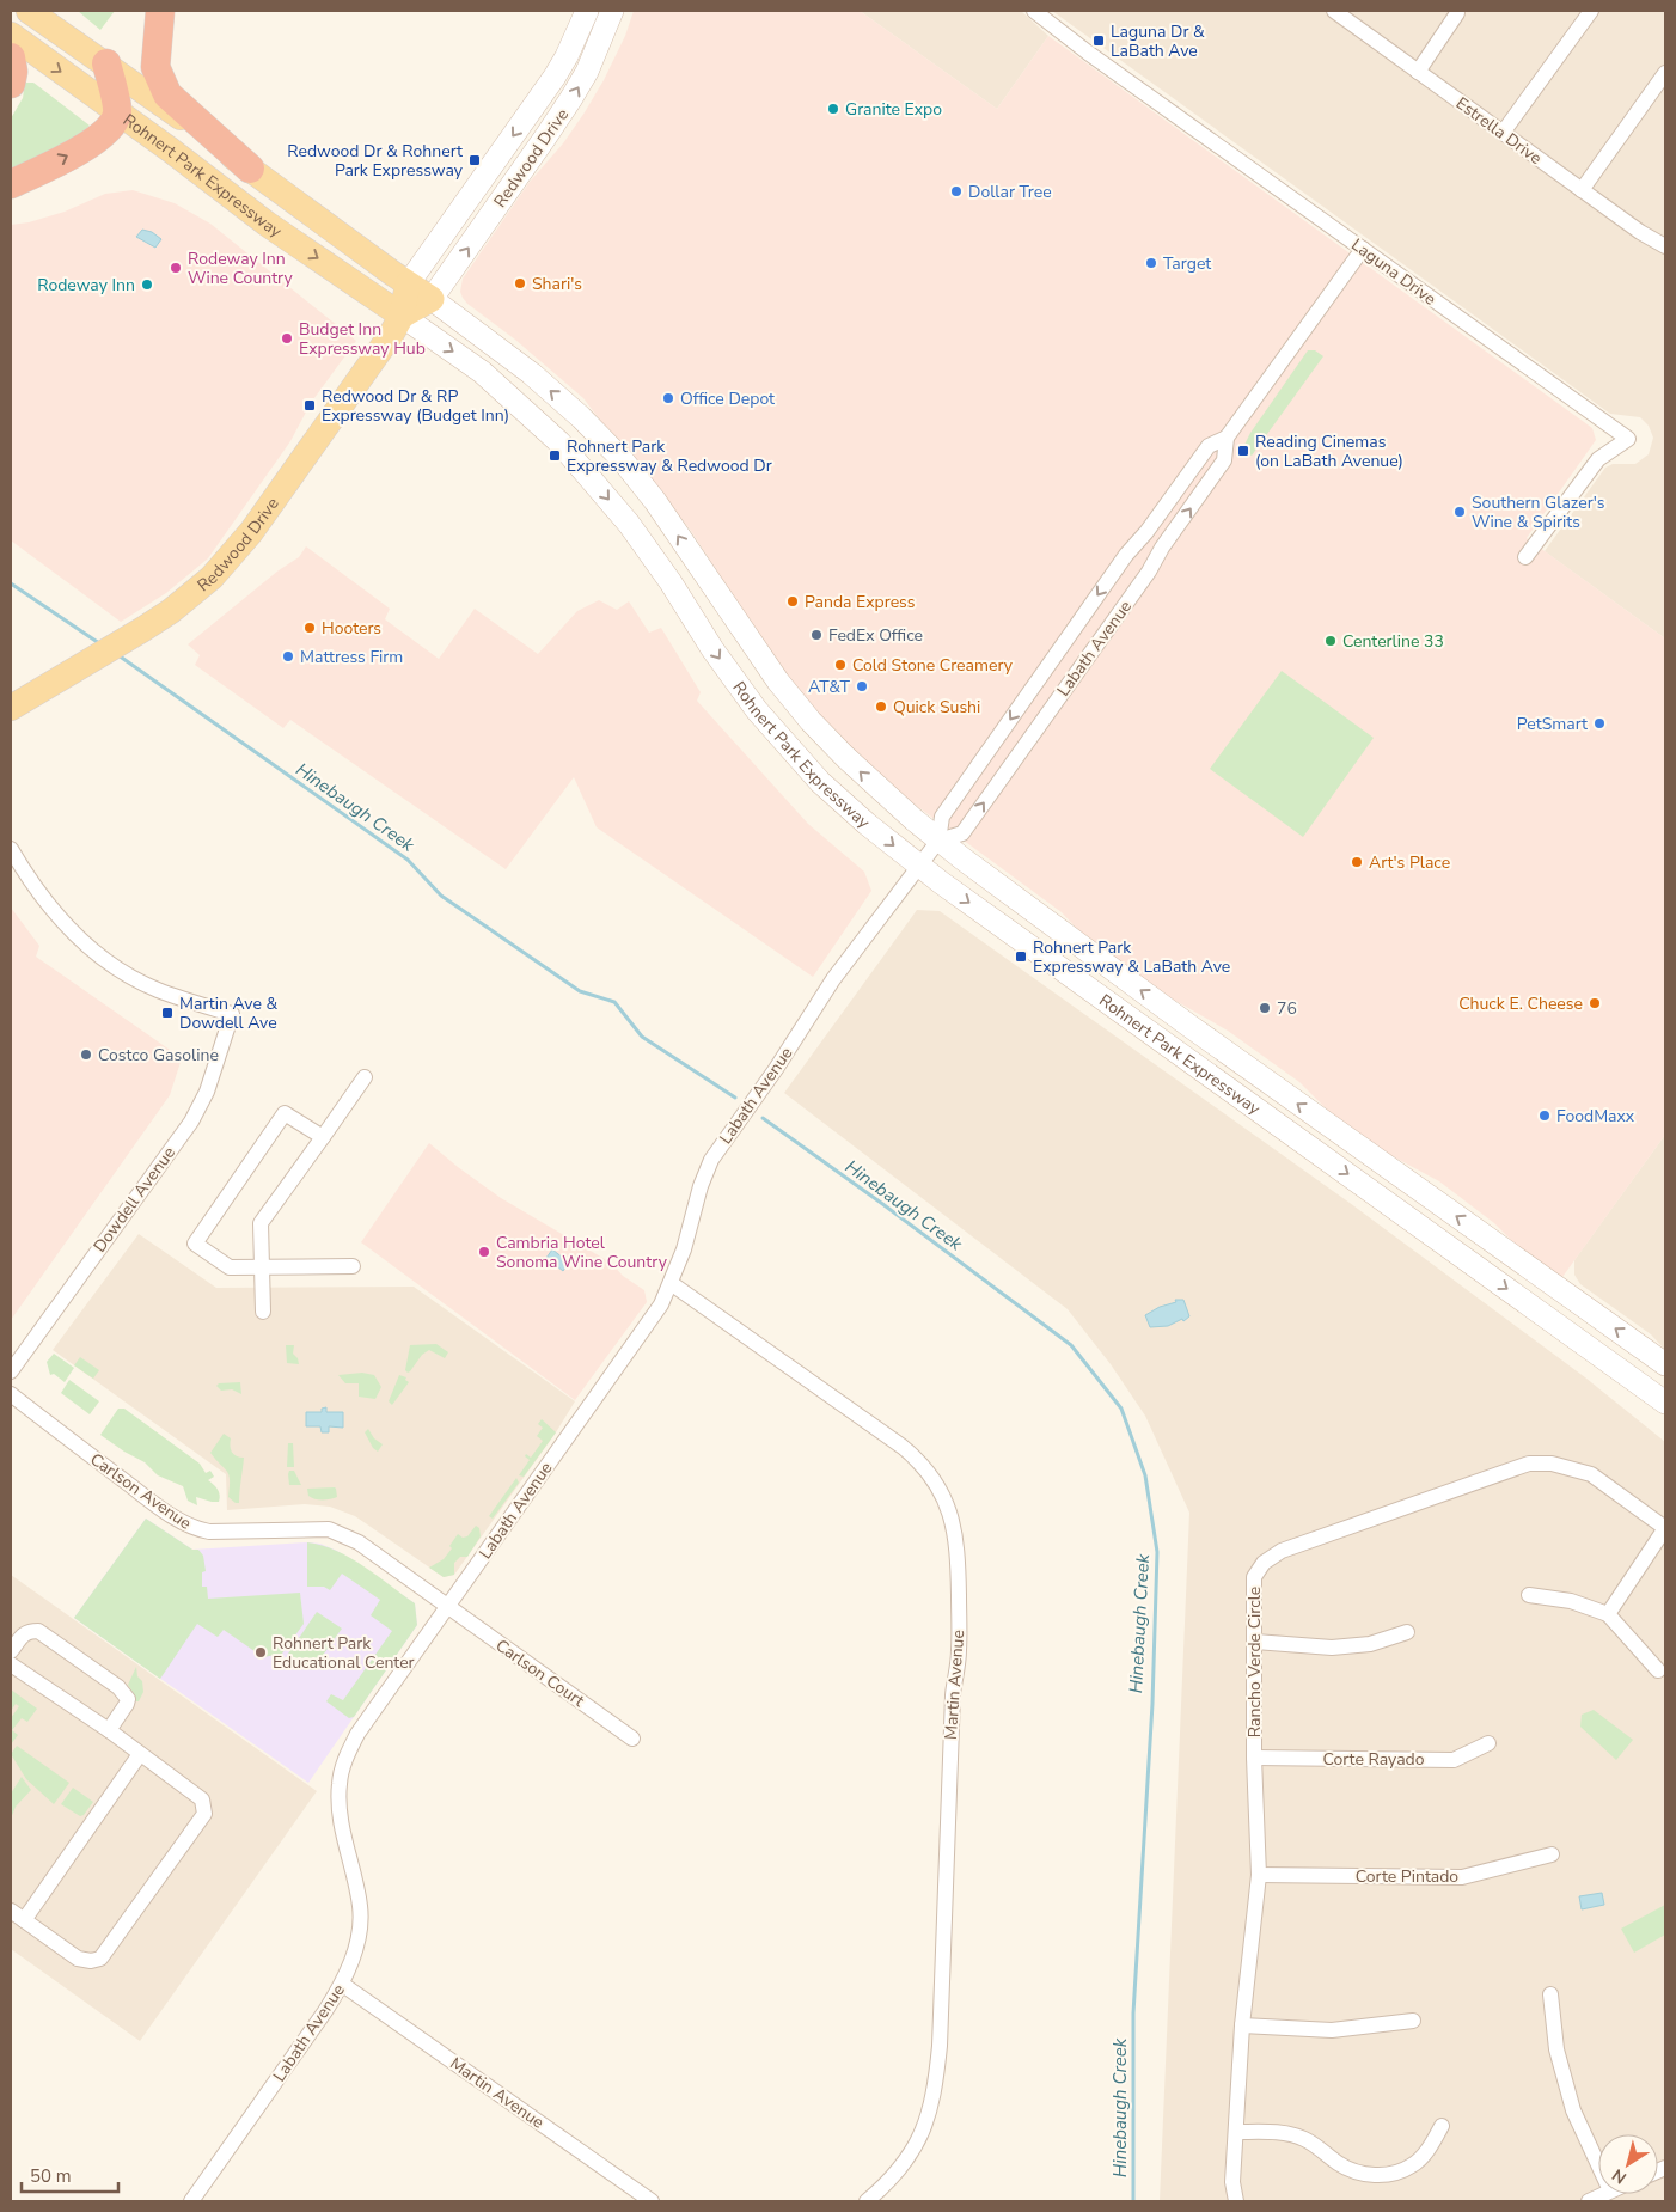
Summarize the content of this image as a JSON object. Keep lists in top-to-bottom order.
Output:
{
  "streets": {
    "main road": ["Redwood Drive", "Rohnert Park Expressway"],
    "street": [
      "Estrella Drive",
      "Laguna Drive",
      "Labath Avenue",
      "Dowdell Avenue",
      "Carlson Avenue",
      "Rancho Verde Circle",
      "Carlson Court",
      "Martin Avenue",
      "Corte Rayado",
      "Corte Pintado"
    ]
  },
  "crossings": [
    ["Redwood Drive", "Rohnert Park Expressway"],
    ["Rohnert Park Expressway", "Labath Avenue"],
    ["Laguna Drive", "Labath Avenue"],
    ["Labath Avenue", "Carlson Avenue"],
    ["Labath Avenue", "Carlson Court"],
    ["Labath Avenue", "Martin Avenue"],
    ["Carlson Avenue", "Carlson Court"],
    ["Rancho Verde Circle", "Corte Rayado"],
    ["Rancho Verde Circle", "Corte Pintado"]
  ],
  "water": ["Hinebaugh Creek"],
  "places": {
    "transit": [
      "Laguna Dr & LaBath Ave",
      "Redwood Dr & Rohnert Park Expressway",
      "Redwood Dr & RP Expressway (Budget Inn)",
      "Reading Cinemas (on LaBath Avenue)",
      "Rohnert Park Expressway & Redwood Dr",
      "Rohnert Park Expressway & LaBath Ave",
      "Martin Ave & Dowdell Ave"
    ],
    "other": [
      "Granite Expo",
      "Dollar Tree",
      "Target",
      "Rodeway Inn Wine Country",
      "Shari's",
      "Rodeway Inn",
      "Budget Inn Expressway Hub",
      "Office Depot",
      "Southern Glazer's Wine & Spirits",
      "Panda Express",
      "Hooters",
      "FedEx Office",
      "Centerline 33",
      "Mattress Firm",
      "Cold Stone Creamery",
      "AT&T",
      "Quick Sushi",
      "PetSmart",
      "Art's Place",
      "Chuck E. Cheese",
      "76",
      "Costco Gasoline",
      "FoodMaxx",
      "Cambria Hotel Sonoma Wine Country",
      "Rohnert Park Educational Center"
    ]
  },
  "scale_bar": "50 m",
  "north": "bottom left"
}
